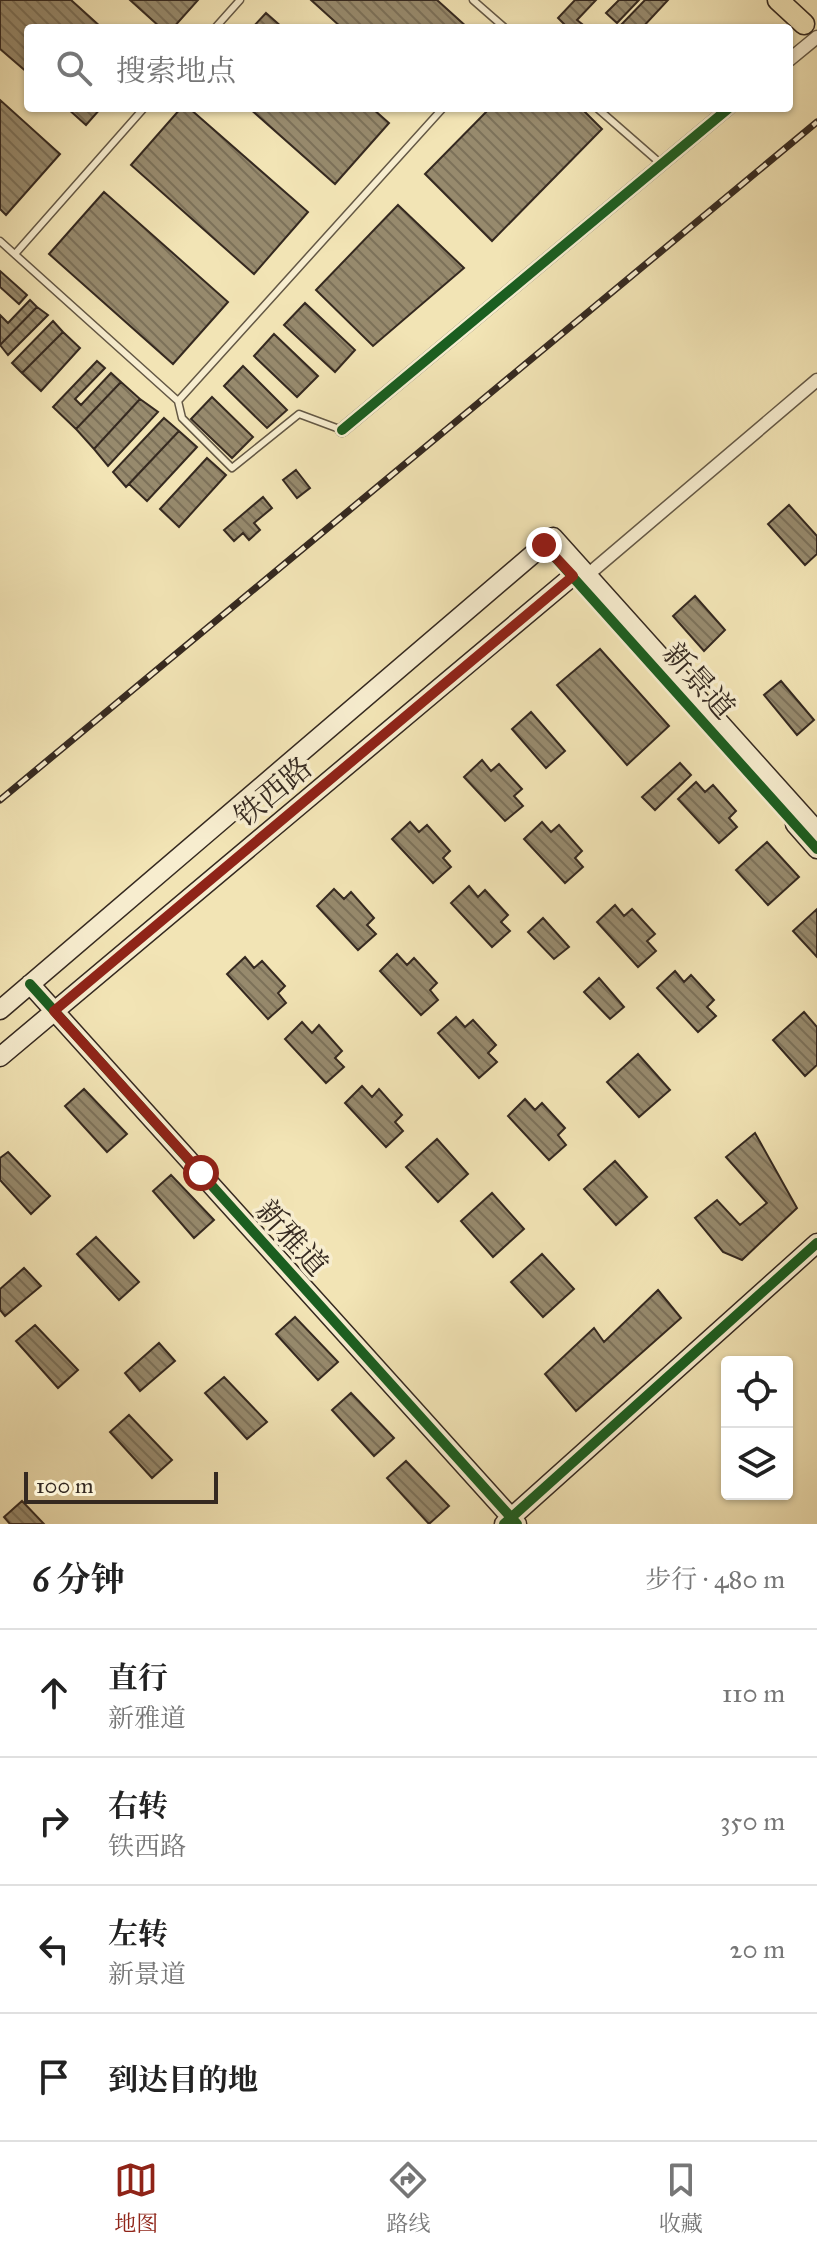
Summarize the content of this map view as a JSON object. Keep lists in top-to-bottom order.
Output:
{
  "streets": {
    "street": ["新景道", "铁西路", "新雅道"]
  },
  "crossings": [
    ["新景道", "铁西路"],
    ["铁西路", "新雅道"]
  ],
  "scale_bar": "100 m",
  "page": {
    "search": "搜索地点",
    "scale": "100 m",
    "heading": ["6 分钟", "步行 · 480 m"],
    "list": [
      ["直行", "新雅道", "110 m"],
      ["右转", "铁西路", "350 m"],
      ["左转", "新景道", "20 m"],
      "到达目的地"
    ],
    "nav": ["地图", "路线", "收藏"]
  }
}
